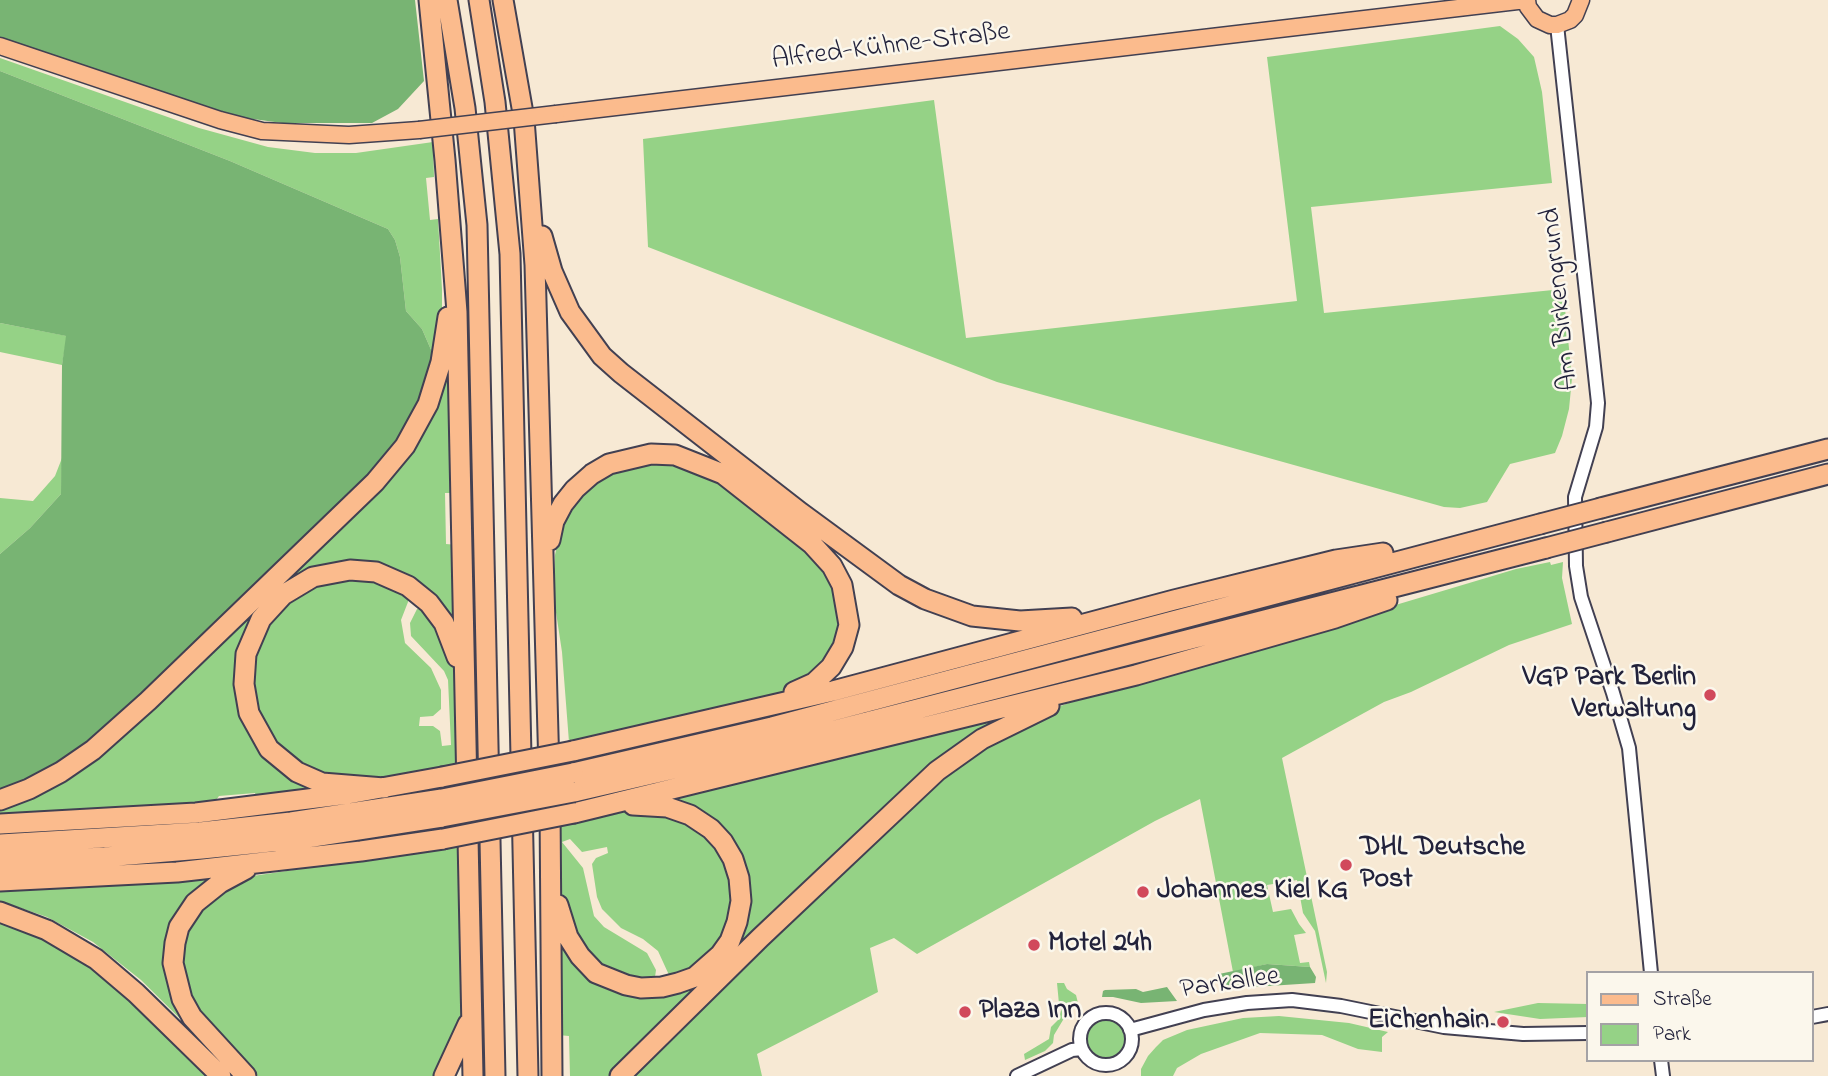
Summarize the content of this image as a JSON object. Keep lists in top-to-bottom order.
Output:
{
  "streets": {
    "main road": ["Alfred-Kühne-Straße"],
    "street": ["Am Birkengrund", "Parkallee"]
  },
  "places": [
    "VGP Park Berlin Verwaltung",
    "DHL Deutsche Post",
    "Johannes Kiel KG",
    "Motel 24h",
    "Plaza Inn",
    "Eichenhain"
  ],
  "legend": ["Straße", "Park"]
}
